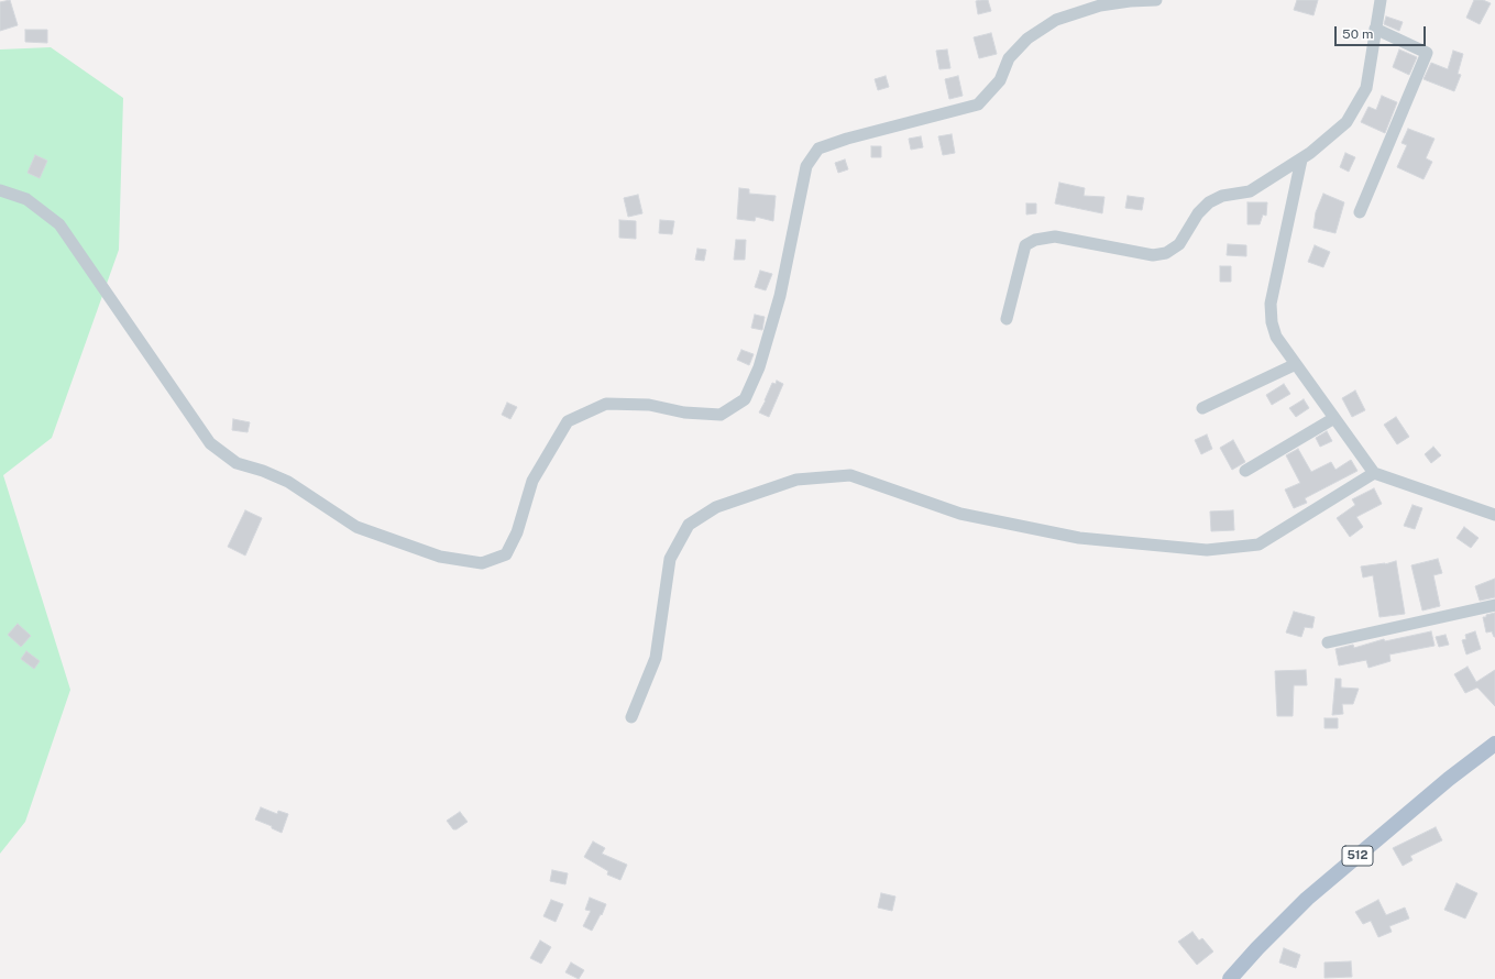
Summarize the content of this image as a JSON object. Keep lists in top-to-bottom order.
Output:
{
  "streets": {
    "main road": ["512"]
  },
  "scale_bar": "50 m"
}
